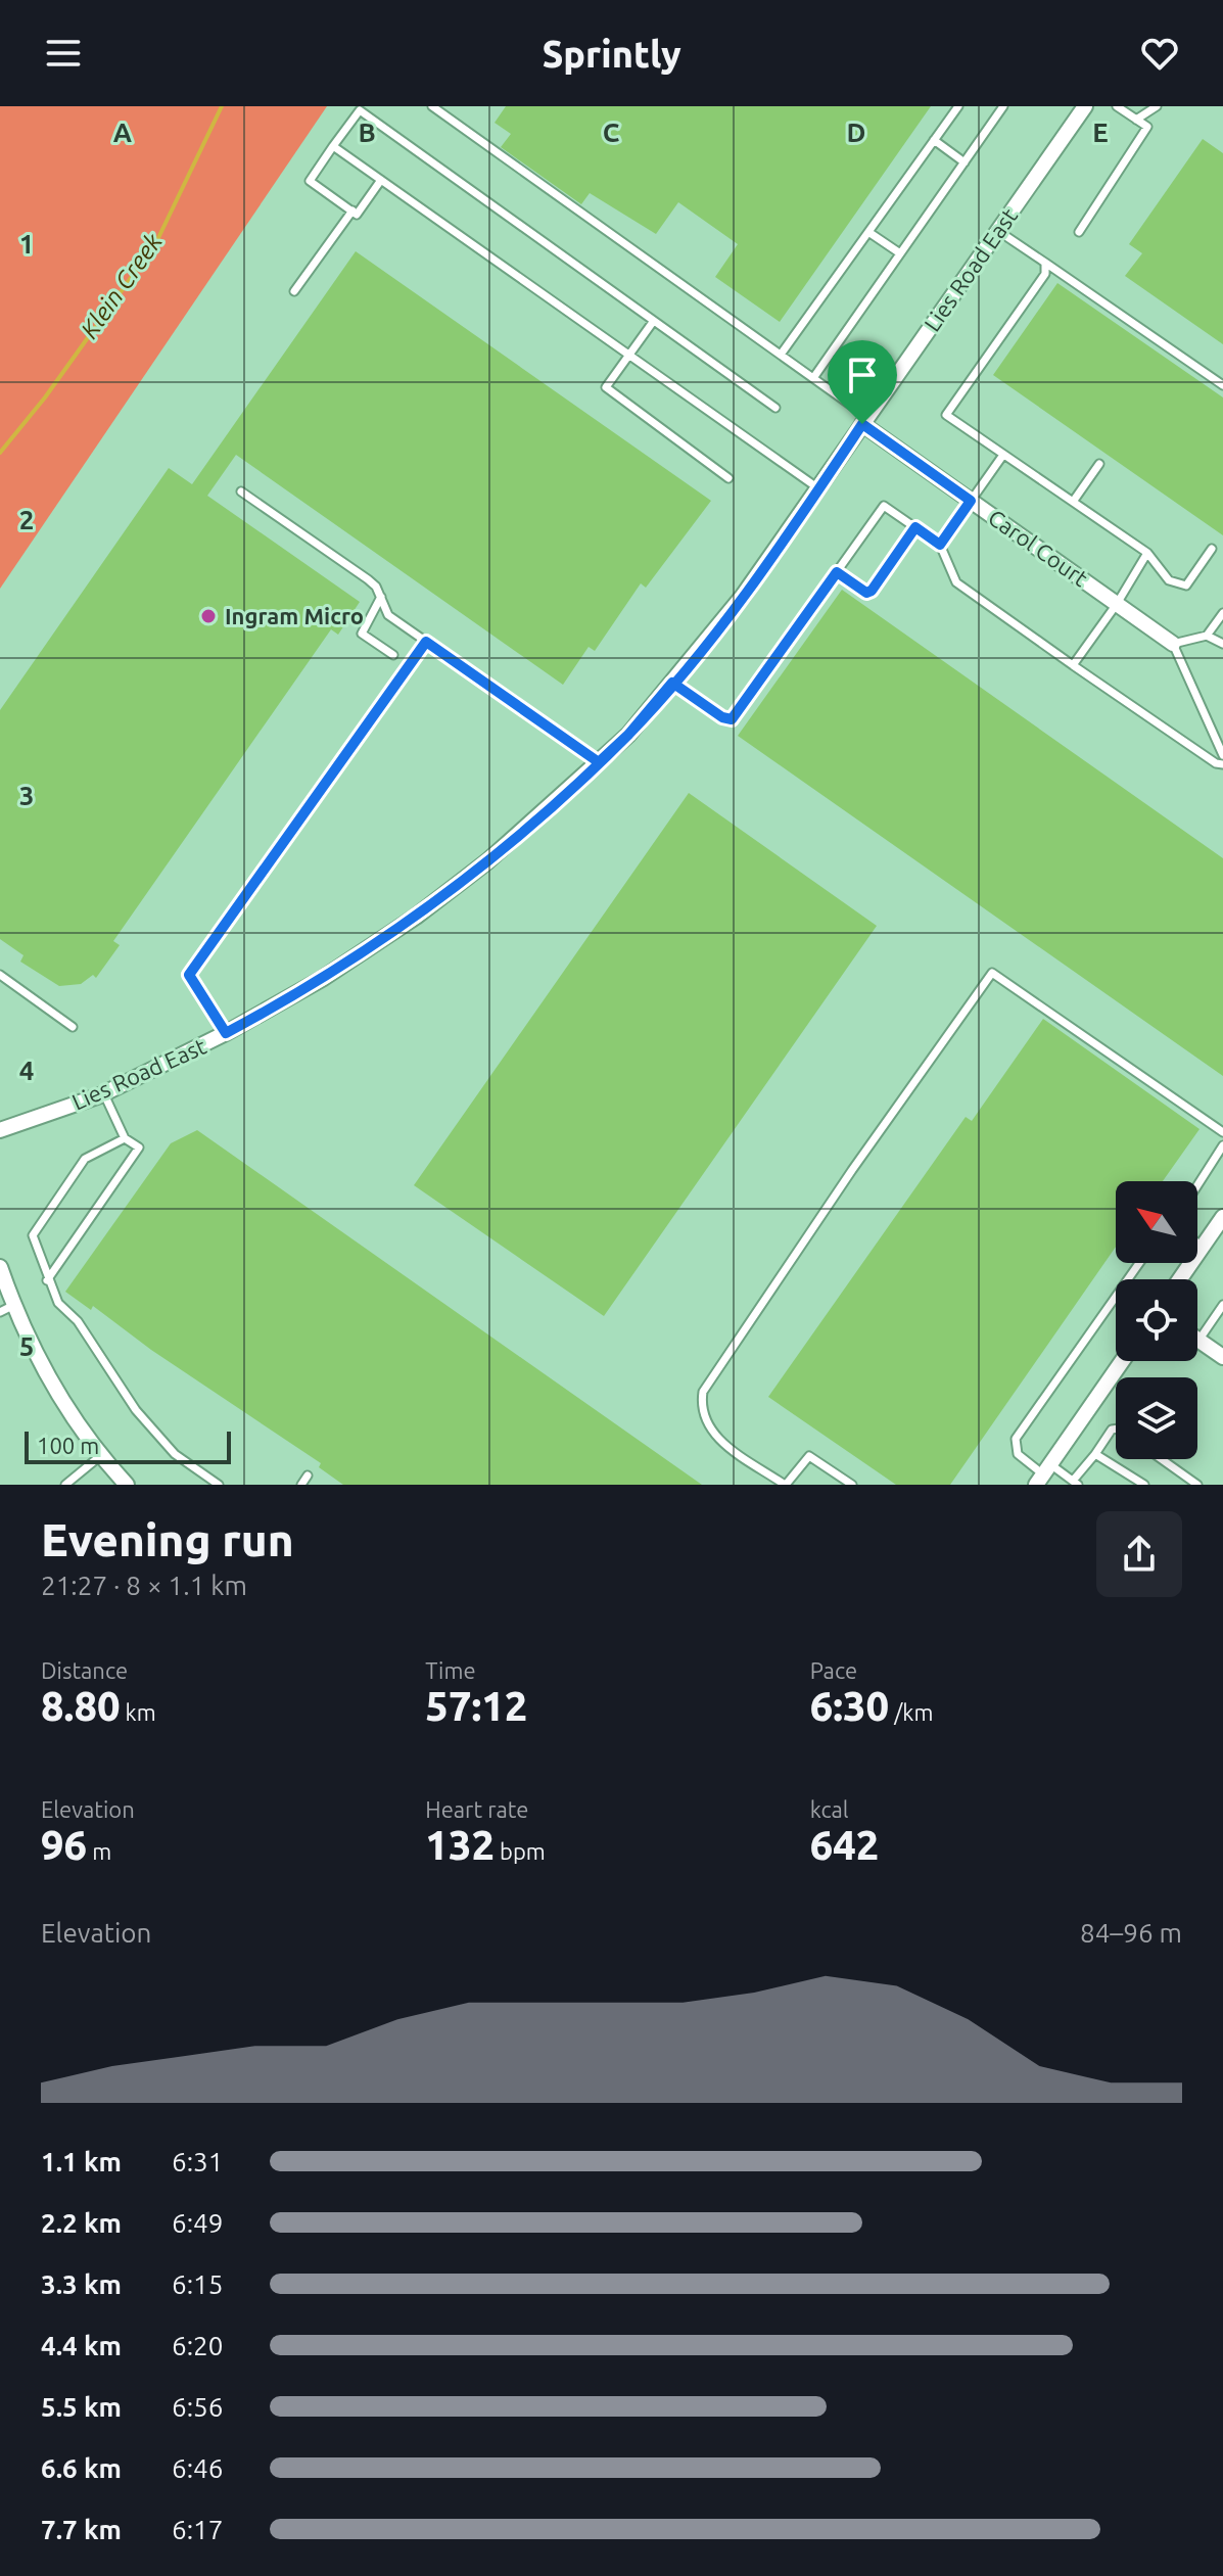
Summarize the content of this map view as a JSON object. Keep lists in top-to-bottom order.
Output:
{
  "streets": {
    "street": ["Lies Road East", "Carol Court"]
  },
  "crossings": [
    ["Lies Road East", "Carol Court"]
  ],
  "water": ["Klein Creek"],
  "places": ["Ingram Micro"],
  "scale_bar": "100 m",
  "north": "top left",
  "page": {
    "header": "Sprintly",
    "scale": "100 m",
    "heading": ["Evening run", "21:27 · 8 × 1.1 km"],
    "stats": [
      ["Distance", "8.80 km"],
      ["Time", "57:12"],
      ["Pace", "6:30 /km"],
      ["Elevation", "96 m"],
      ["Heart rate", "132 bpm"],
      ["kcal", "642"]
    ],
    "chart": ["Elevation", "84–96 m"],
    "list": [
      {
        "name": "1.1 km",
        "note": "6:31"
      },
      {
        "name": "2.2 km",
        "note": "6:49"
      },
      {
        "name": "3.3 km",
        "note": "6:15"
      },
      {
        "name": "4.4 km",
        "note": "6:20"
      },
      {
        "name": "5.5 km",
        "note": "6:56"
      },
      {
        "name": "6.6 km",
        "note": "6:46"
      },
      {
        "name": "7.7 km",
        "note": "6:17"
      }
    ]
  },
  "grid": {
    "columns": [
      "A",
      "B",
      "C",
      "D",
      "E"
    ],
    "rows": [
      "1",
      "2",
      "3",
      "4",
      "5"
    ]
  }
}
